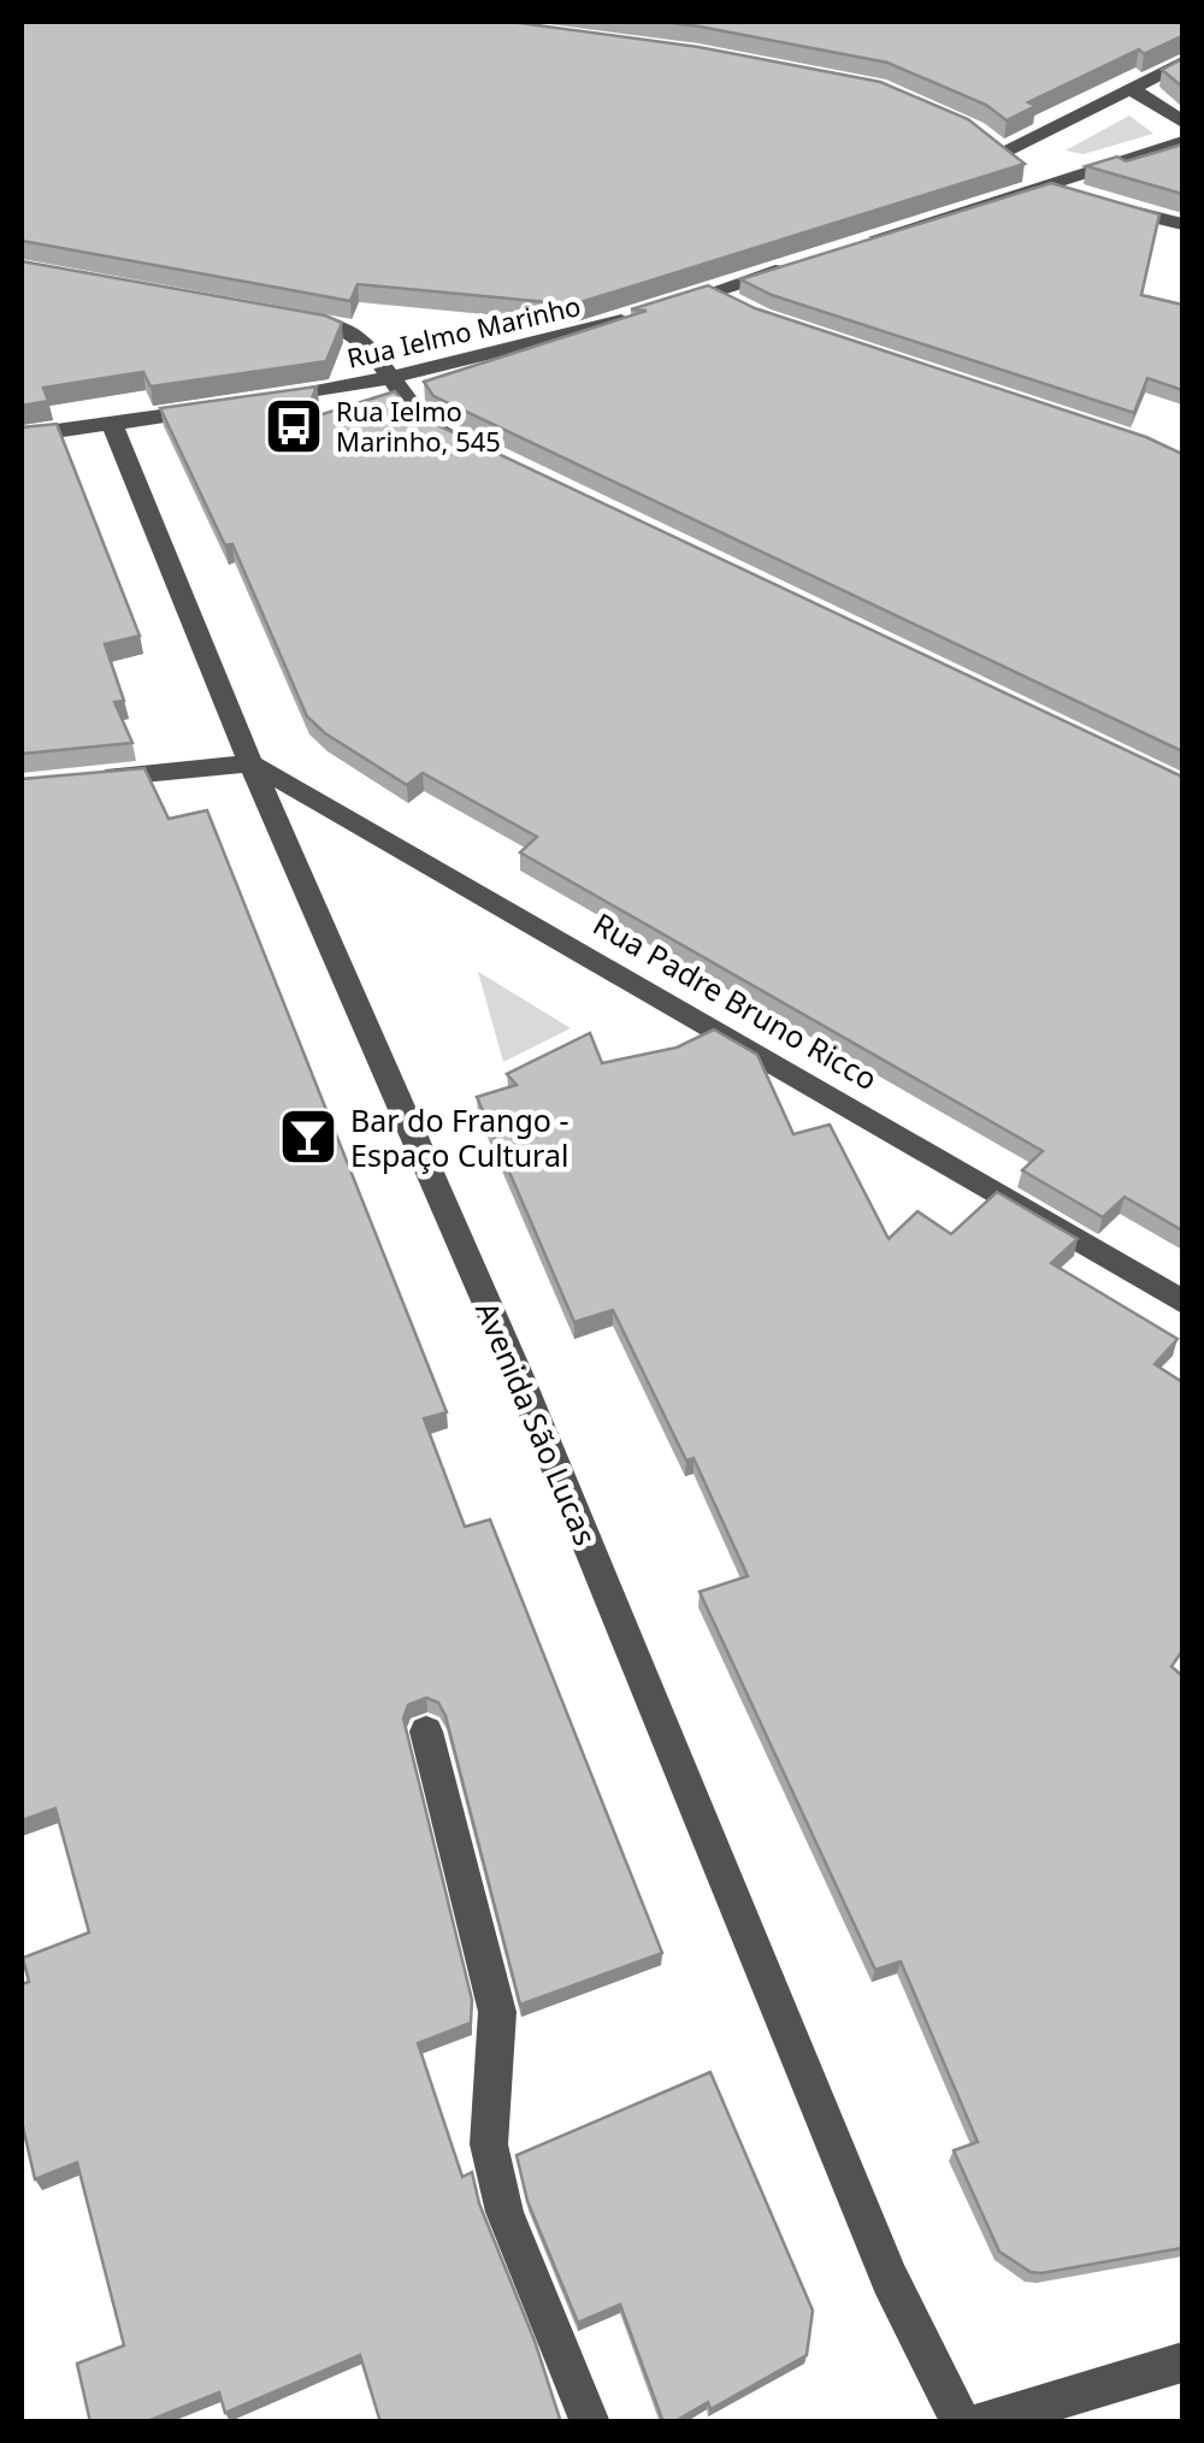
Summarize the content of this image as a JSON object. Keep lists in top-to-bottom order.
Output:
{
  "streets": {
    "street": ["Rua Ielmo Marinho", "Rua Padre Bruno Ricco", "Avenida São Lucas"]
  },
  "crossings": [
    ["Rua Ielmo Marinho", "Avenida São Lucas"],
    ["Rua Padre Bruno Ricco", "Avenida São Lucas"]
  ],
  "places": {
    "bus stop": ["Rua Ielmo Marinho, 545"],
    "bar": ["Bar do Frango - Espaço Cultural"]
  }
}
